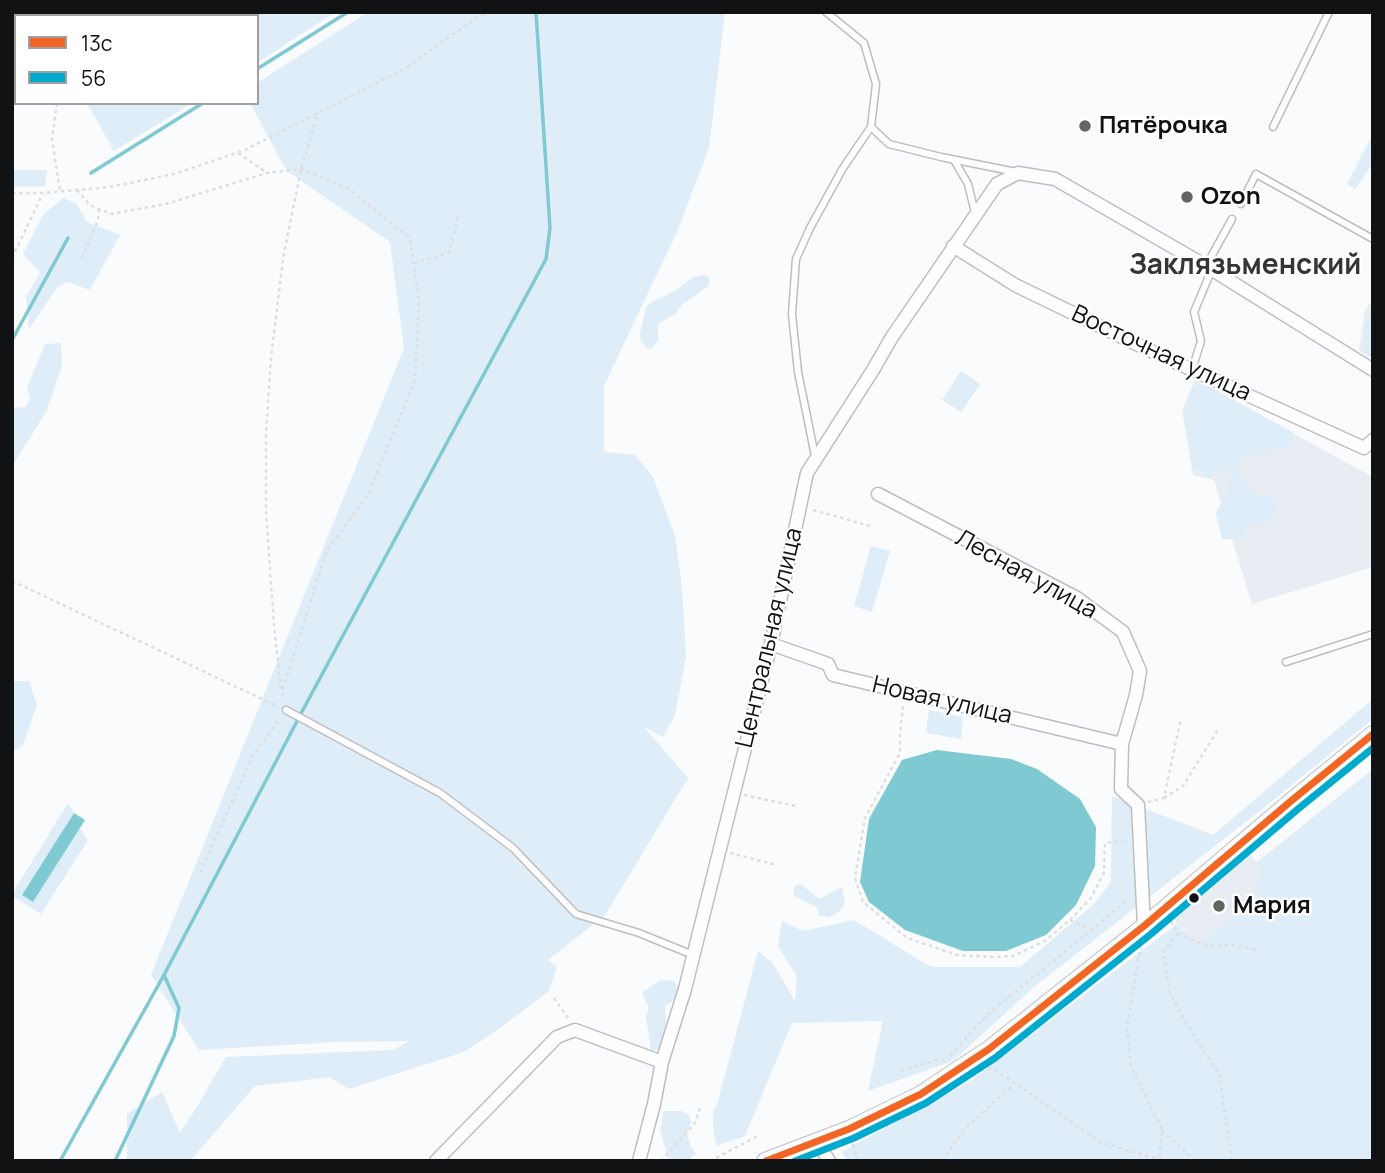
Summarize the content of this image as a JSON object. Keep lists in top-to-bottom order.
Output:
{
  "streets": {
    "street": [
      "Восточная улица",
      "Лесная улица",
      "Центральная улица",
      "Новая улица"
    ]
  },
  "crossings": [
    ["Восточная улица", "Центральная улица"],
    ["Лесная улица", "Новая улица"],
    ["Центральная улица", "Новая улица"]
  ],
  "districts": ["Заклязьменский"],
  "places": ["Пятёрочка", "Ozon", "Мария"],
  "lines": ["transit line 13с", "transit line 56"],
  "legend": ["13с", "56"]
}
